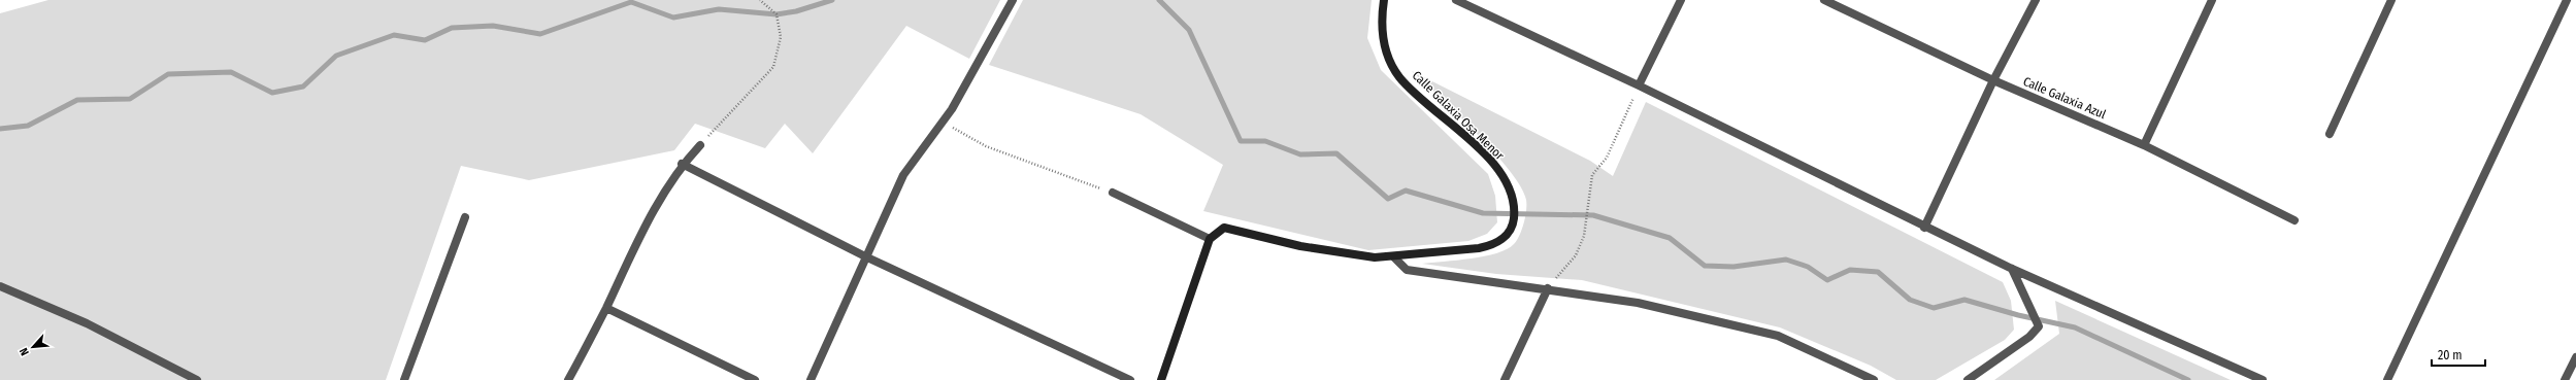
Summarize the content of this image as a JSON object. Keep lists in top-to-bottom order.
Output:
{
  "streets": {
    "street": ["Calle Galaxia Azul", "Calle Galaxia Osa Menor"]
  },
  "scale_bar": "20 m",
  "north": "bottom left"
}
